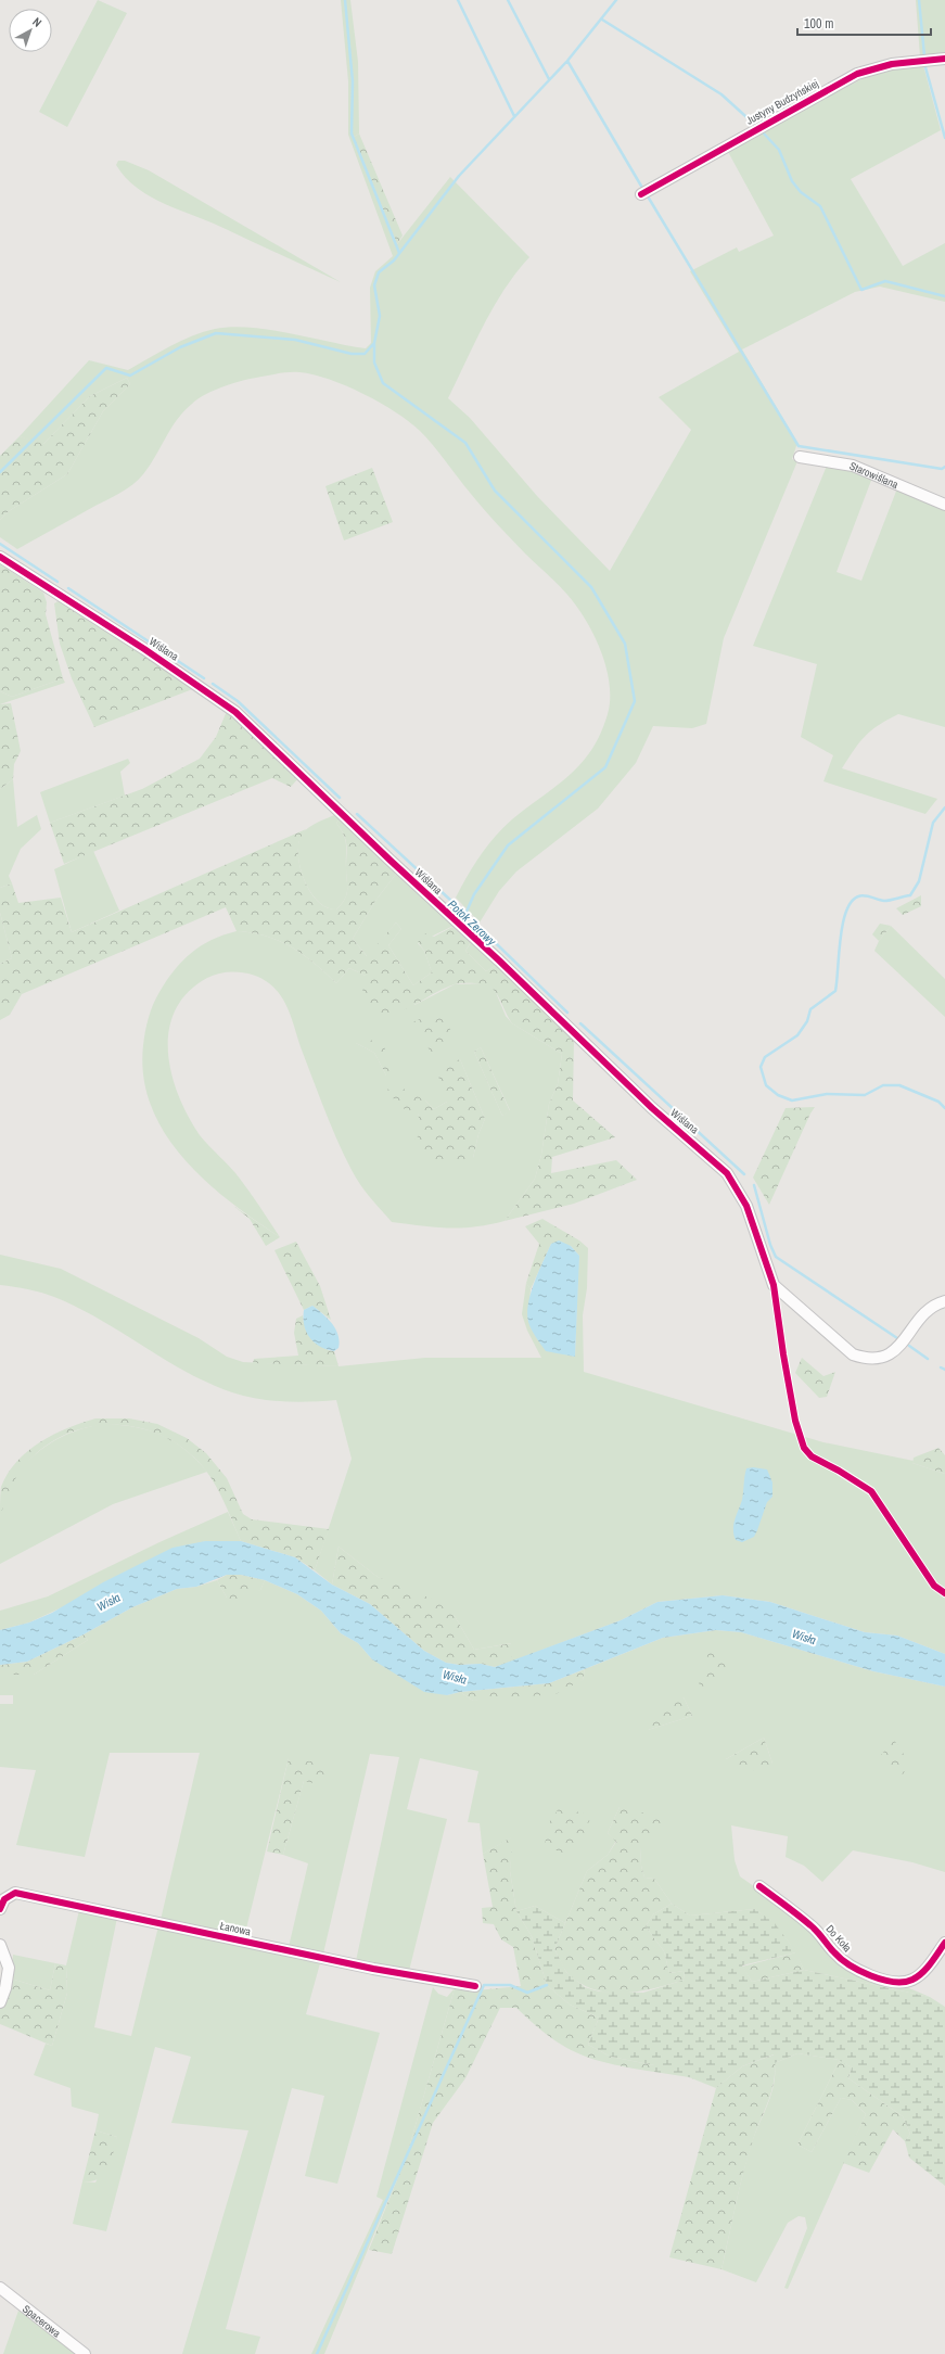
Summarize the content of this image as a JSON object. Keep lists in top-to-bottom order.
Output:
{
  "streets": {
    "street": [
      "Justyny Budzyńskiej",
      "Starowiślana",
      "Wiślana",
      "Łanowa",
      "Do Koła",
      "Spacerowa"
    ]
  },
  "water": ["Potok Zerowy", "Wisła"],
  "scale_bar": "100 m",
  "north": "top right"
}
